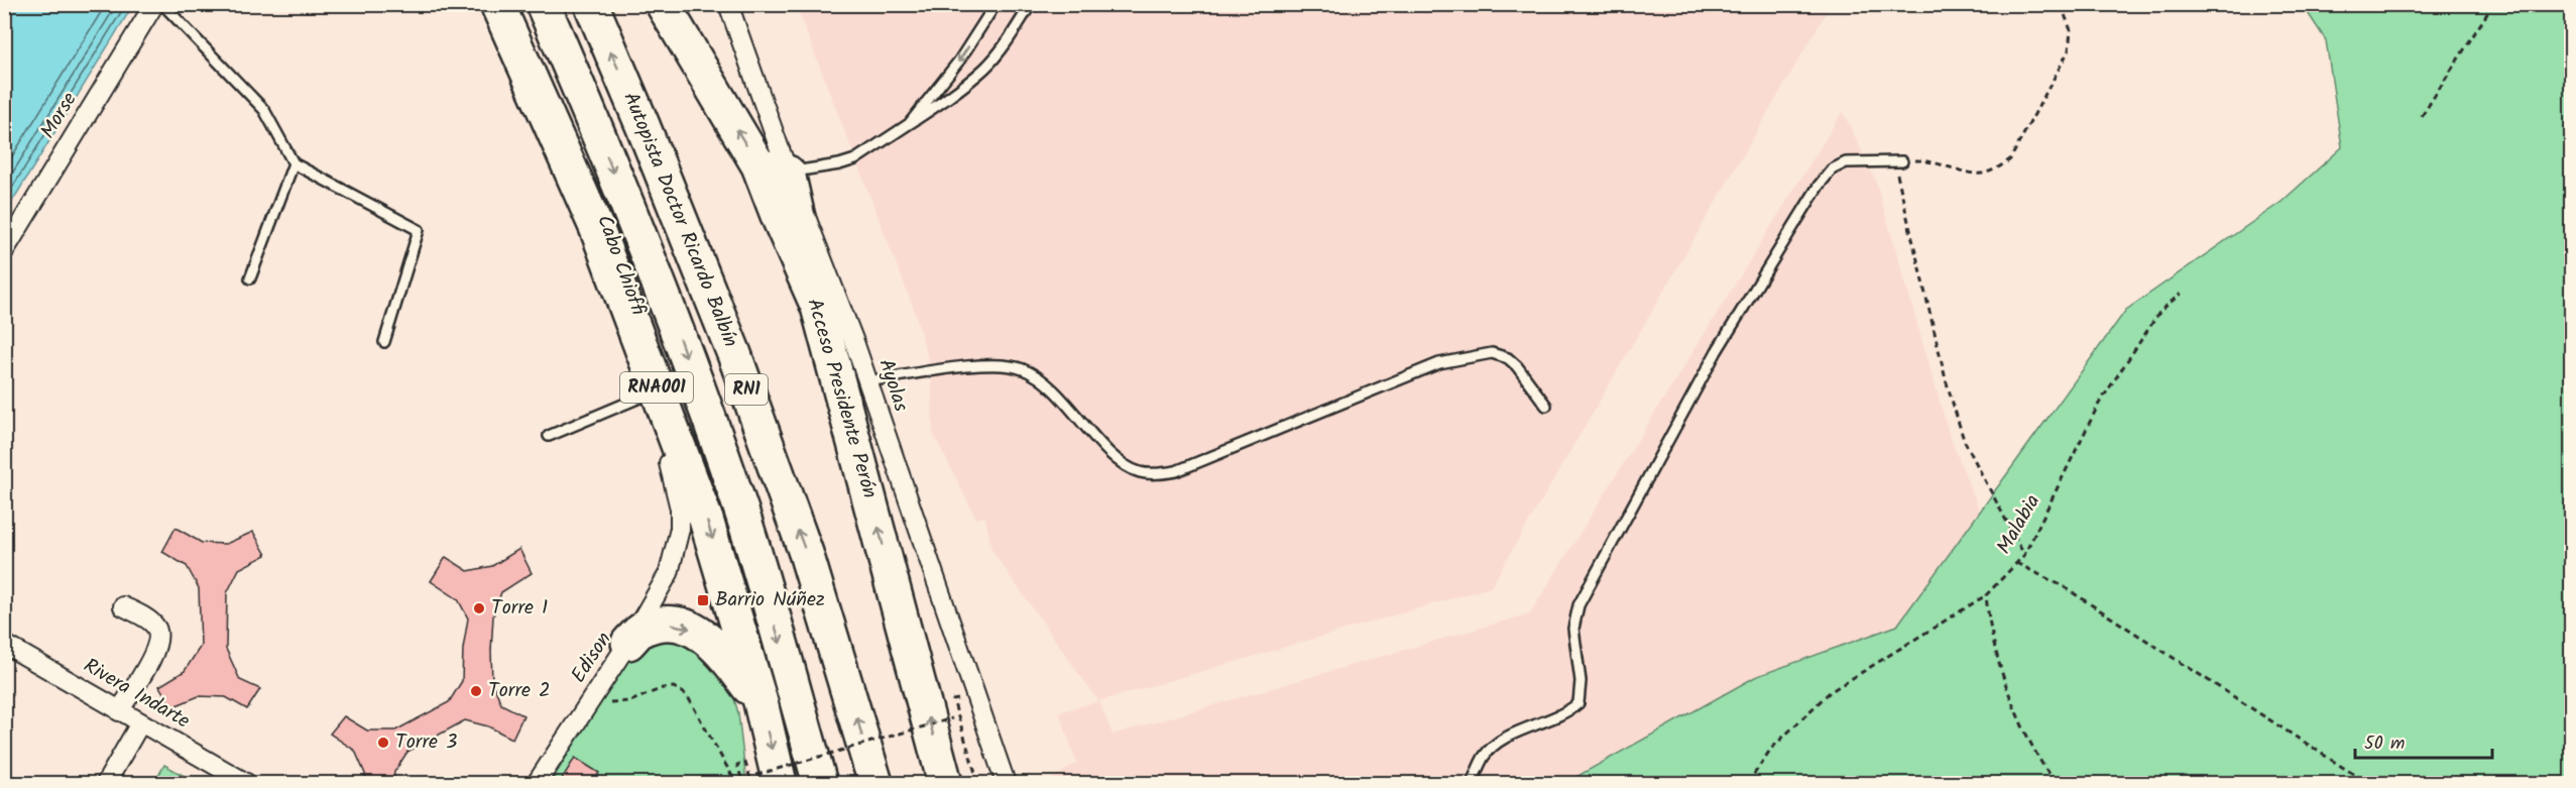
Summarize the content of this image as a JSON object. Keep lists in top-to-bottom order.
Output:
{
  "streets": {
    "highway": [
      "Autopista Doctor Ricardo Balbín",
      "RNA001",
      "RN1",
      "Acceso Presidente Perón"
    ],
    "street": [
      "Morse",
      "Cabo Chioffi",
      "Ayolas",
      "Edison",
      "Rivera Indarte"
    ],
    "path": ["Malabia"]
  },
  "crossings": [
    ["Cabo Chioffi", "Edison"],
    ["Ayolas", "Acceso Presidente Perón"]
  ],
  "places": {
    "transit": ["Barrio Núñez"],
    "other": ["Torre 1", "Torre 2", "Torre 3"]
  },
  "scale_bar": "50 m"
}
